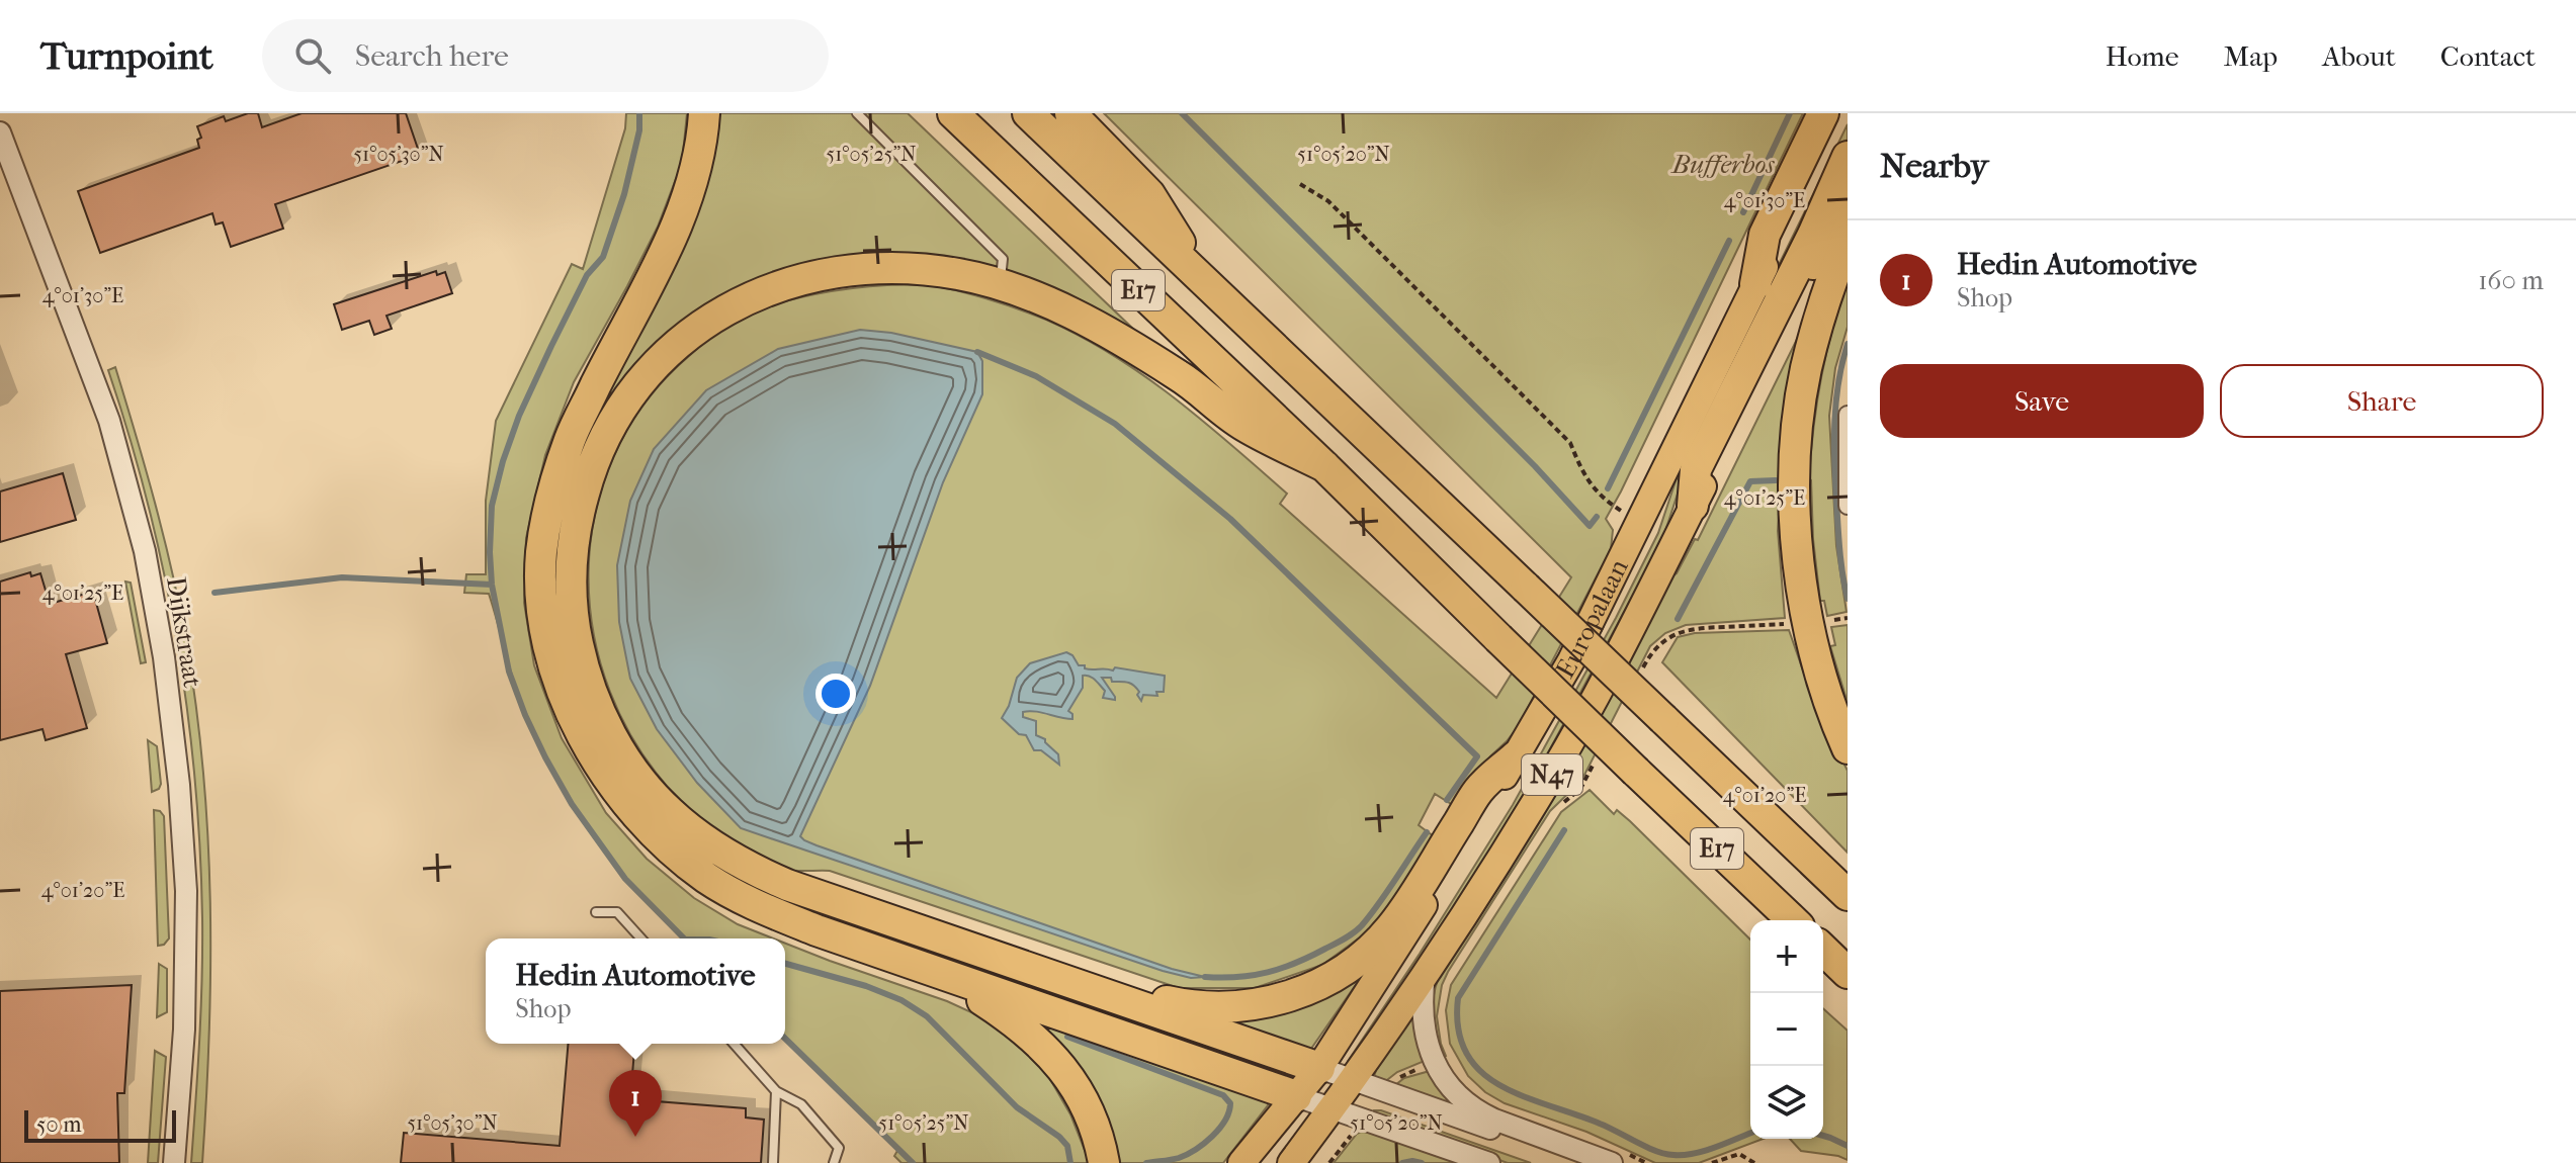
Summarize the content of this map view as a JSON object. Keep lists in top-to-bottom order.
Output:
{
  "streets": {
    "highway": ["E17"],
    "main road": ["Europalaan", "N47"],
    "street": ["Dijkstraat"]
  },
  "crossings": [
    ["Europalaan", "N47"]
  ],
  "parks": ["Bufferbos"],
  "scale_bar": "50 m",
  "page": {
    "header": "Turnpoint",
    "search": "Search here",
    "nav": [
      "Home",
      "Map",
      "About",
      "Contact"
    ],
    "heading": "Nearby",
    "list": [
      {
        "mark": "1",
        "name": "Hedin Automotive",
        "note": "Shop",
        "value": "160 m"
      }
    ],
    "buttons": ["Save", "Share"],
    "map_buttons": ["+", "−"],
    "popup": ["Hedin Automotive", "Shop"],
    "pins": "1",
    "scale": "50 m"
  },
  "coordinates": [
    "51°05'30\"N",
    "51°05'25\"N",
    "51°05'20\"N",
    "4°01'30\"E",
    "4°01'25\"E",
    "4°01'20\"E"
  ]
}
